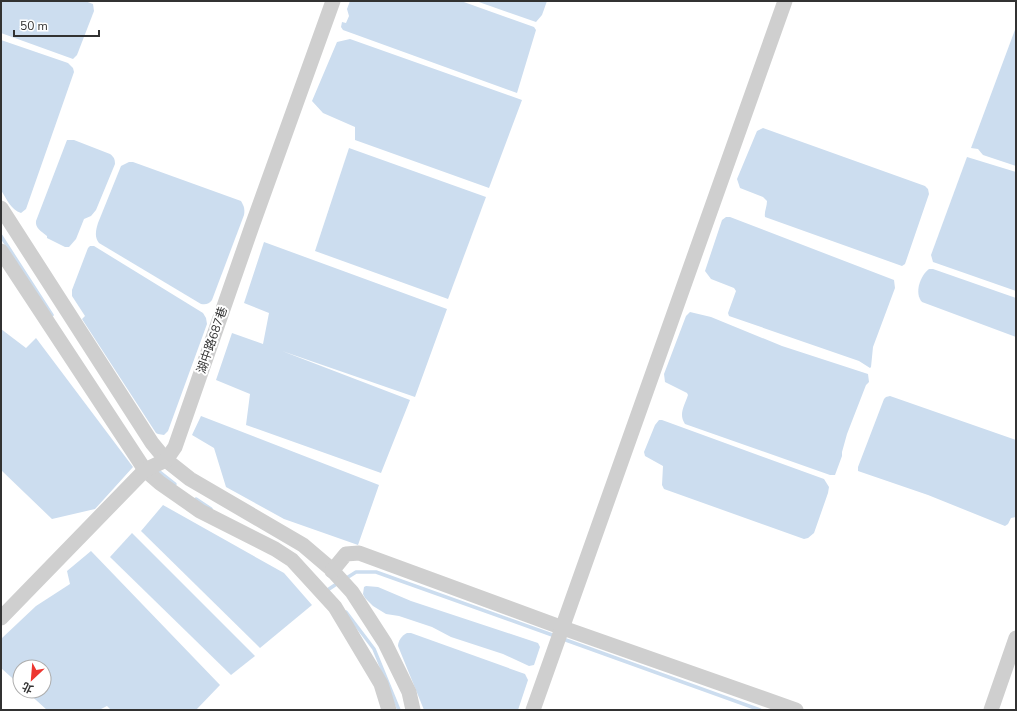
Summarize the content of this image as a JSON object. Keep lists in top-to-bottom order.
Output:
{
  "streets": {
    "street": ["湖中路687巷"]
  },
  "scale_bar": "50 m",
  "north": "bottom left"
}
